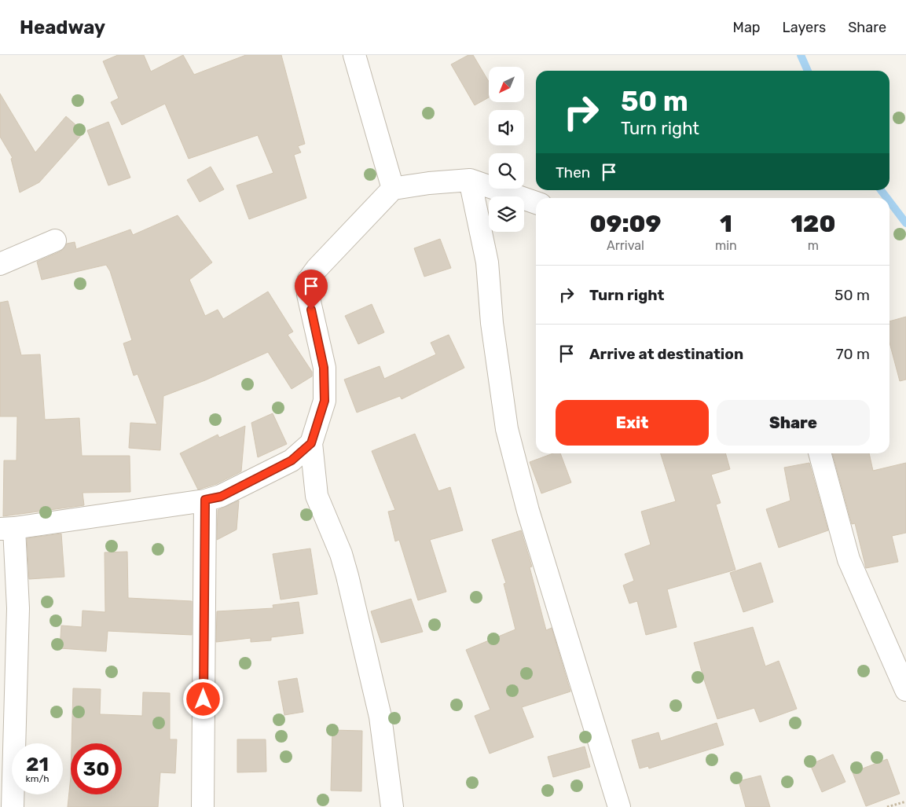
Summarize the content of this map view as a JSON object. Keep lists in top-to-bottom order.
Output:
{
  "north": "bottom left",
  "page": {
    "header": "Headway",
    "nav": ["Map", "Layers", "Share"],
    "turn": ["50 m", "Turn right"],
    "then": "Then",
    "eta": [
      "09:09",
      "Arrival",
      "1",
      "min",
      "120",
      "m"
    ],
    "list": [
      {
        "name": "Turn right",
        "value": "50 m"
      },
      {
        "name": "Arrive at destination",
        "value": "70 m"
      }
    ],
    "buttons": ["Exit", "Share"],
    "speed": "21 km/h",
    "limit": "30"
  }
}
